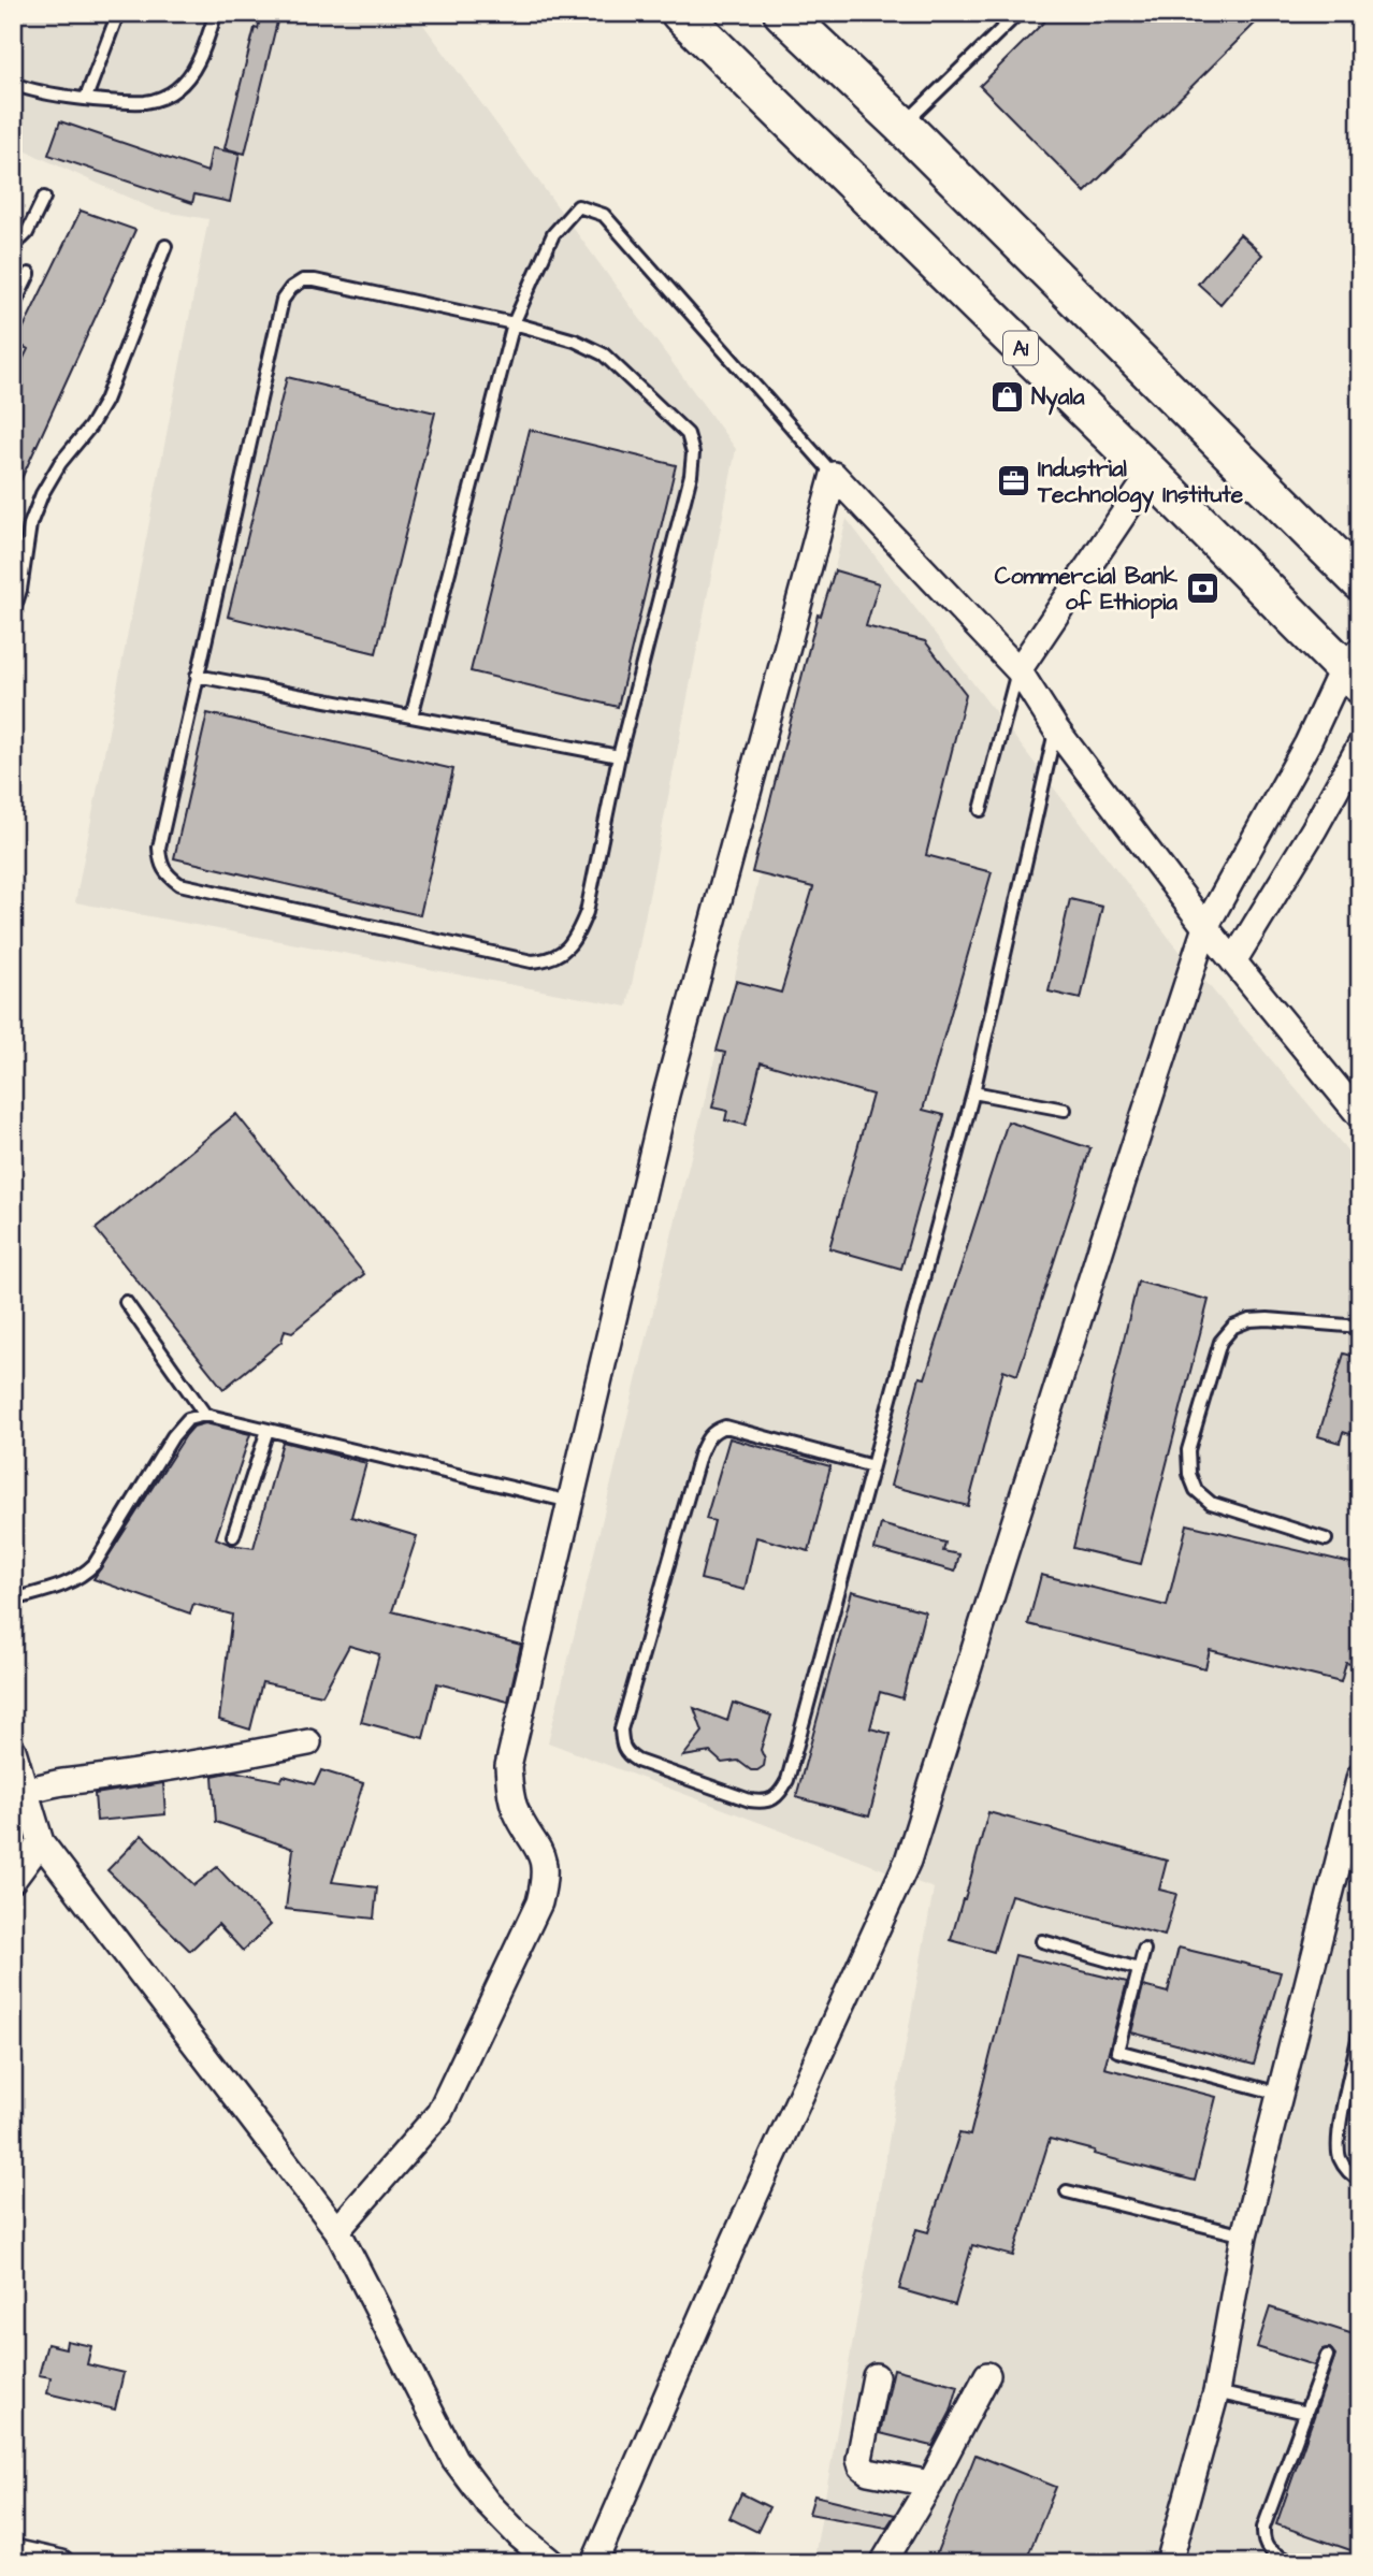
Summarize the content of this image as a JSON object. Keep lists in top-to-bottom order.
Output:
{
  "streets": {
    "main road": ["A1"]
  },
  "places": {
    "shop": ["Nyala"],
    "office": ["Industrial Technology Institute"],
    "bank": ["Commercial Bank of Ethiopia"]
  }
}
